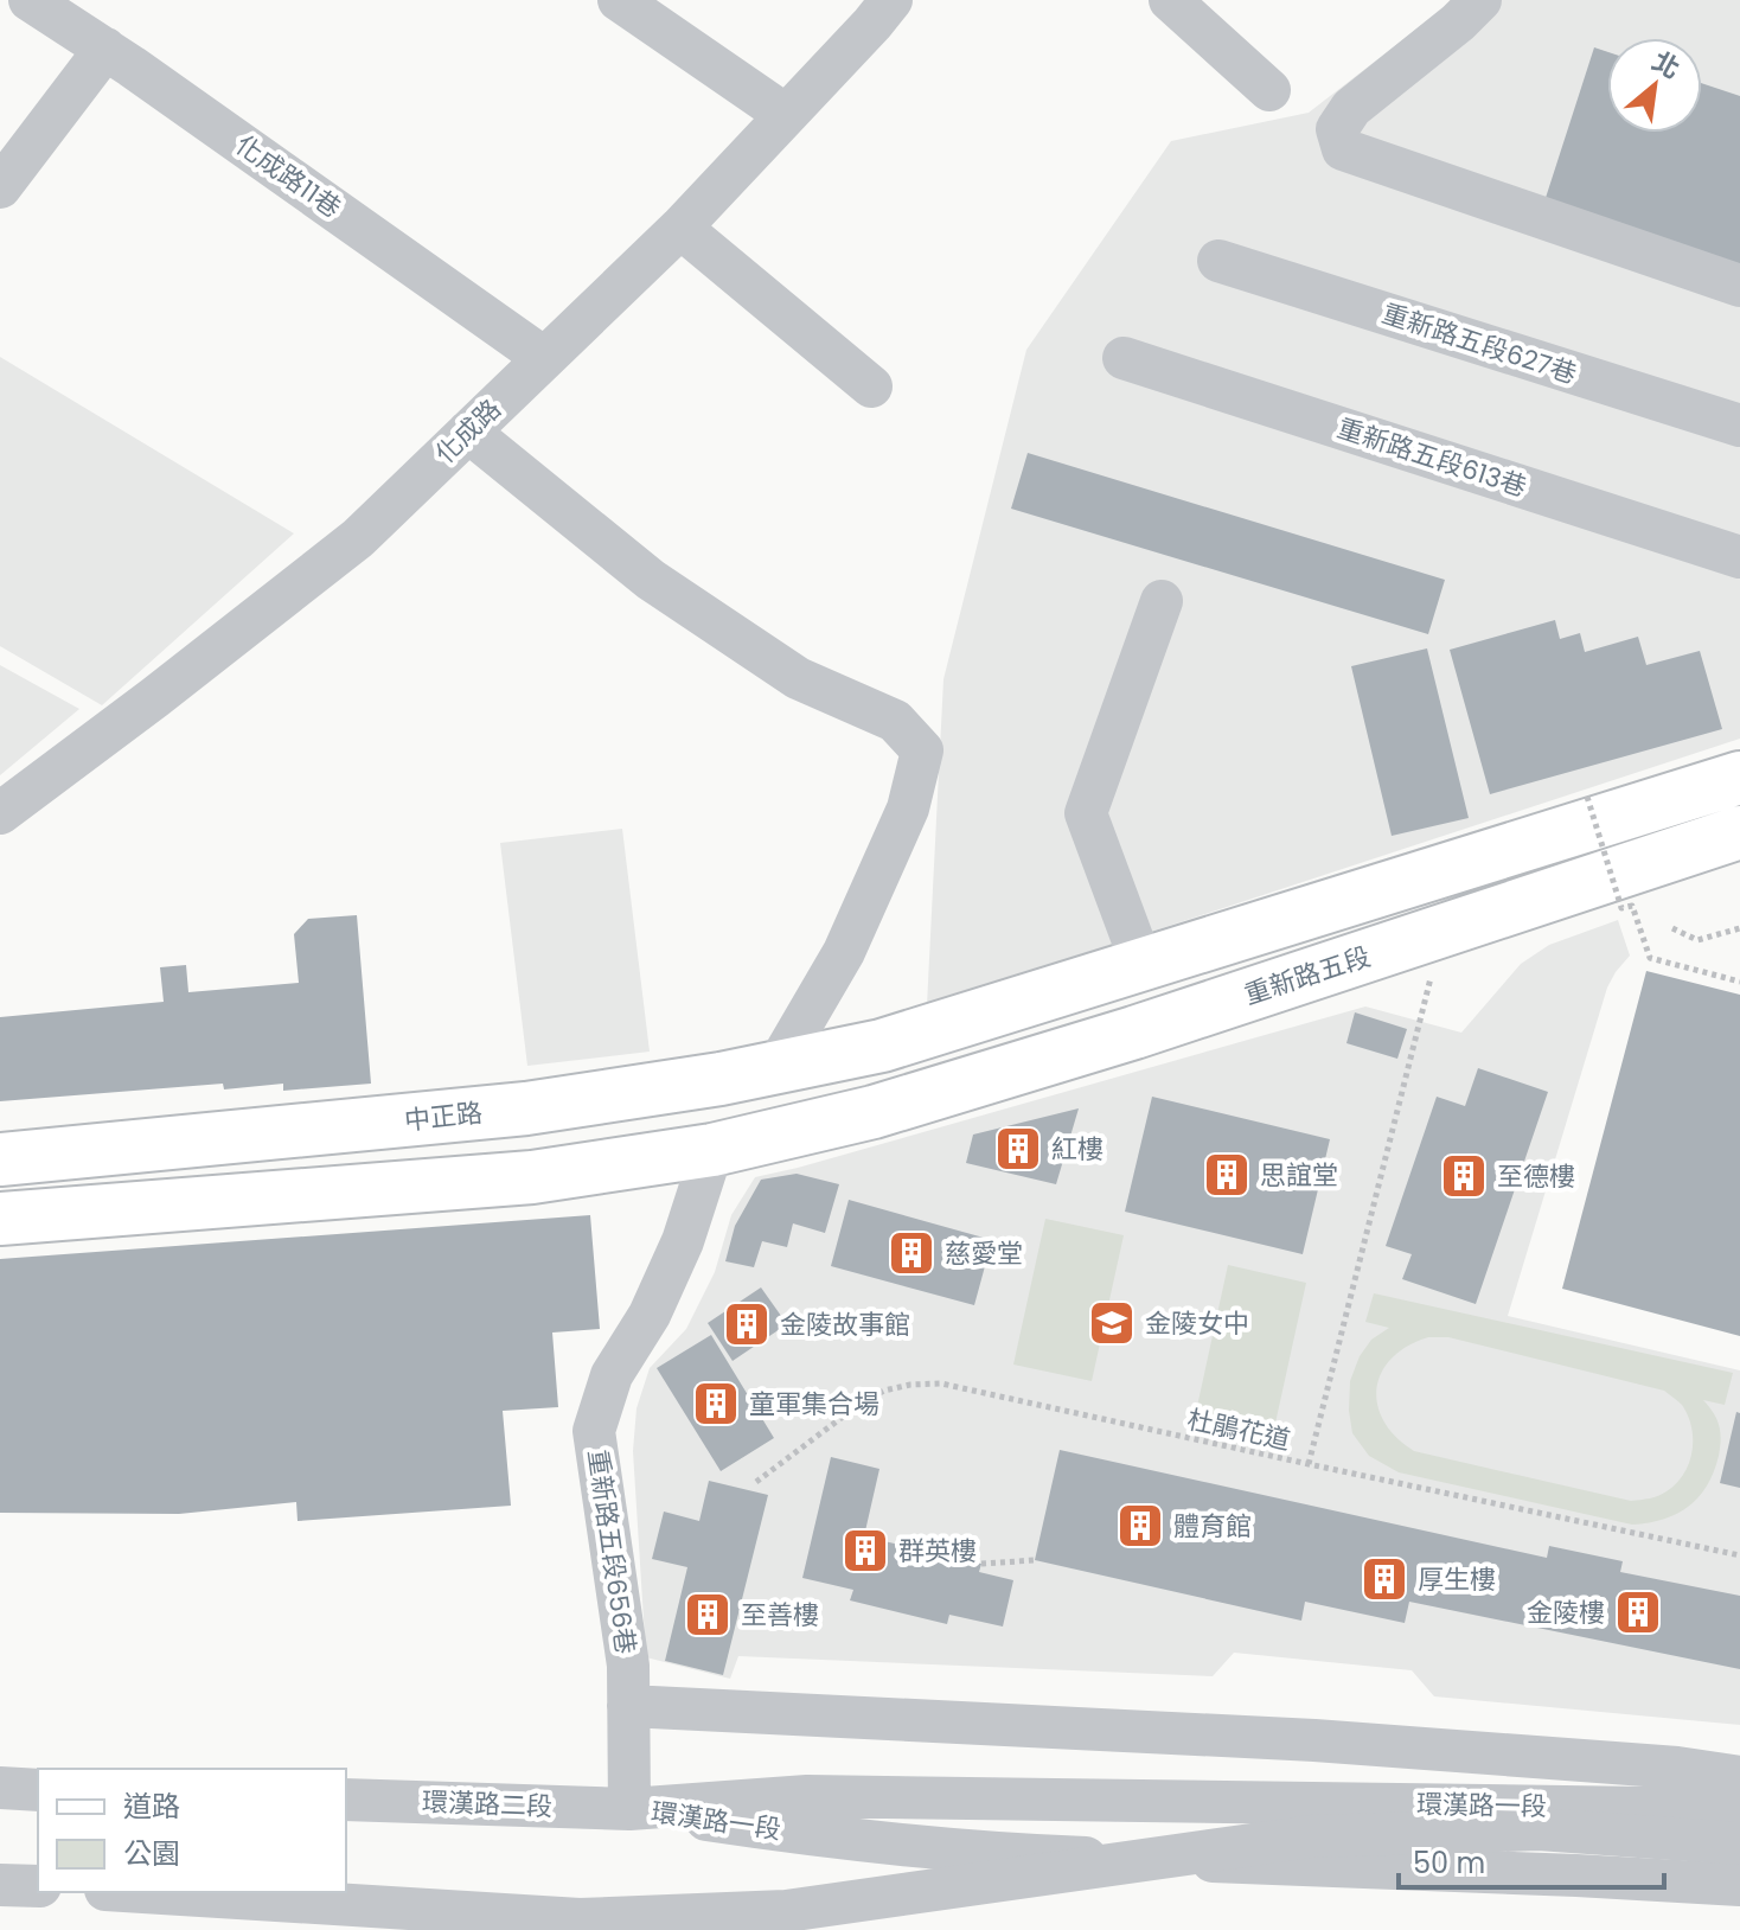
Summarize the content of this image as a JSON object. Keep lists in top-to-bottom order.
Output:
{
  "streets": {
    "main road": ["重新路五段", "中正路"],
    "street": [
      "化成路11巷",
      "重新路五段627巷",
      "化成路",
      "重新路五段613巷",
      "重新路五段656巷",
      "環漢路二段",
      "環漢路一段"
    ],
    "path": ["杜鵑花道"]
  },
  "crossings": [
    ["化成路11巷", "化成路"],
    ["重新路五段", "重新路五段656巷"],
    ["重新路五段656巷", "環漢路二段"],
    ["重新路五段656巷", "環漢路一段"],
    ["環漢路二段", "環漢路一段"]
  ],
  "places": {
    "building": [
      "紅樓",
      "思誼堂",
      "至德樓",
      "慈愛堂",
      "金陵故事館",
      "童軍集合場",
      "體育館",
      "群英樓",
      "厚生樓",
      "金陵樓",
      "至善樓"
    ],
    "school or university": ["金陵女中"]
  },
  "legend": ["道路", "公園"],
  "scale_bar": "50 m",
  "north": "top right"
}
